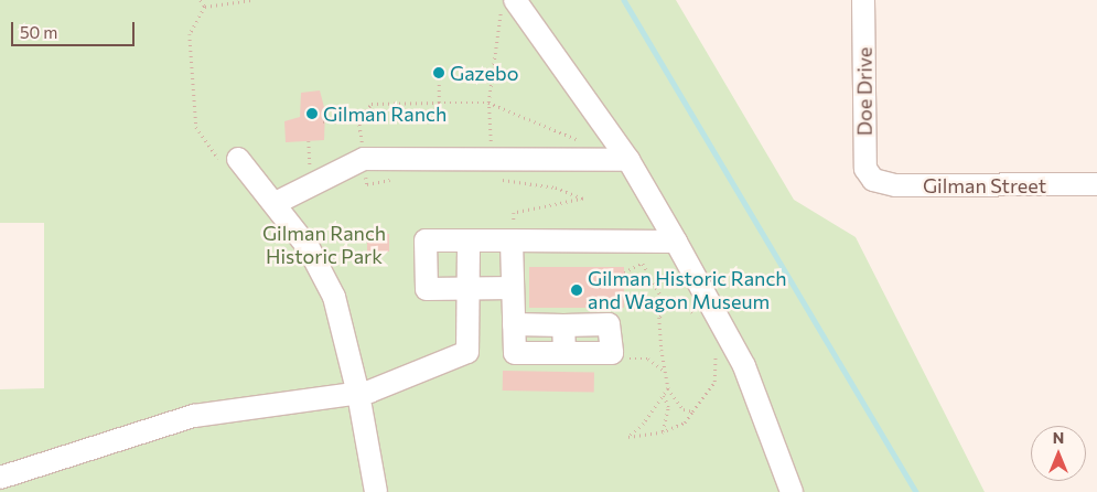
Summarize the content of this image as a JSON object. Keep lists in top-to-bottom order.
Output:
{
  "streets": {
    "street": ["Doe Drive", "Gilman Street"]
  },
  "crossings": [
    ["Doe Drive", "Gilman Street"]
  ],
  "parks": ["Gilman Ranch Historic Park"],
  "places": ["Gazebo", "Gilman Ranch", "Gilman Historic Ranch and Wagon Museum"],
  "scale_bar": "50 m",
  "north": "top"
}
